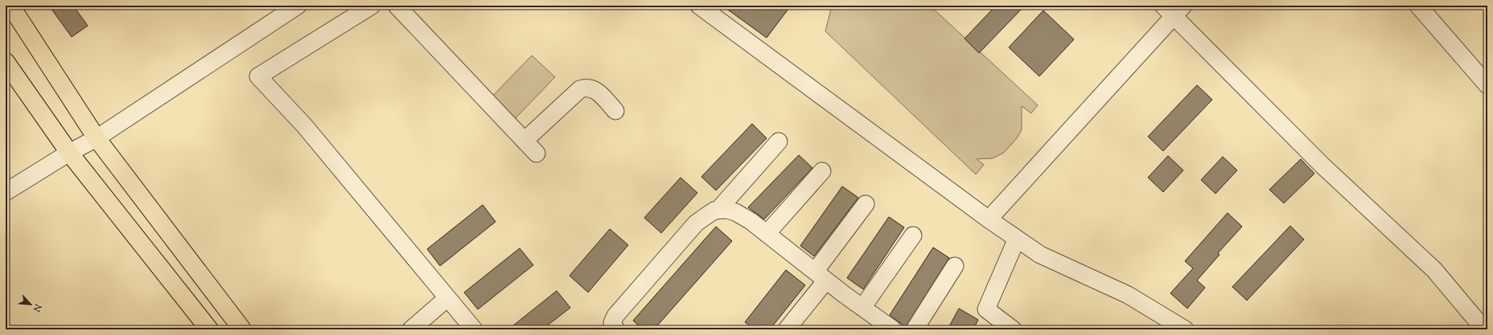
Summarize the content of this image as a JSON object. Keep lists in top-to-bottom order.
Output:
{
  "north": "bottom right"
}
